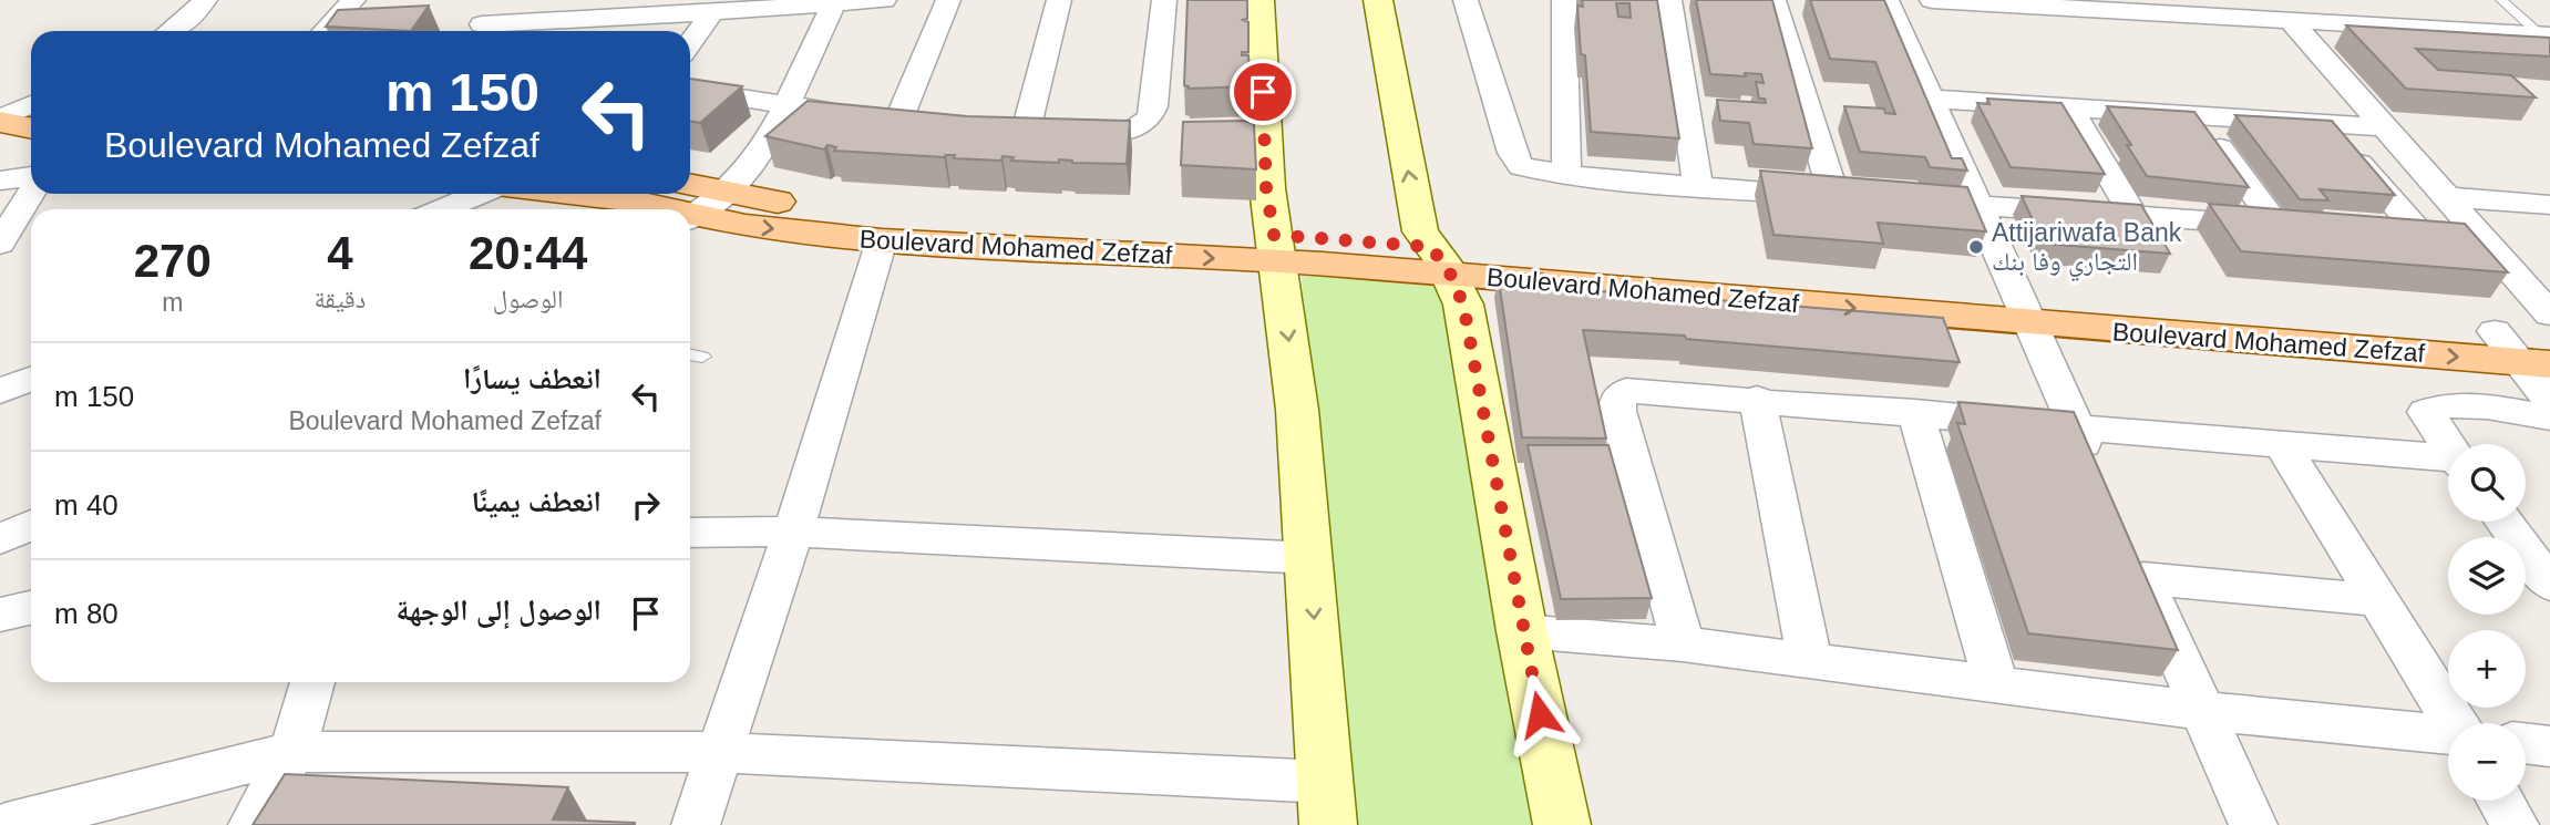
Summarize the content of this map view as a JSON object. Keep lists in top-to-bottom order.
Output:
{
  "streets": {
    "main road": ["Boulevard Mohamed Zefzaf"]
  },
  "places": ["Attijariwafa Bank التجاري وفا بنك"],
  "page": {
    "turn": ["150 m", "Boulevard Mohamed Zefzaf"],
    "eta": [
      "20:44",
      "الوصول",
      "4",
      "دقيقة",
      "270",
      "m"
    ],
    "list": [
      {
        "name": "انعطف يسارًا",
        "note": "Boulevard Mohamed Zefzaf",
        "value": "150 m"
      },
      {
        "name": "انعطف يمينًا",
        "value": "40 m"
      },
      {
        "name": "الوصول إلى الوجهة",
        "value": "80 m"
      }
    ],
    "map_buttons": ["+", "−"]
  }
}
